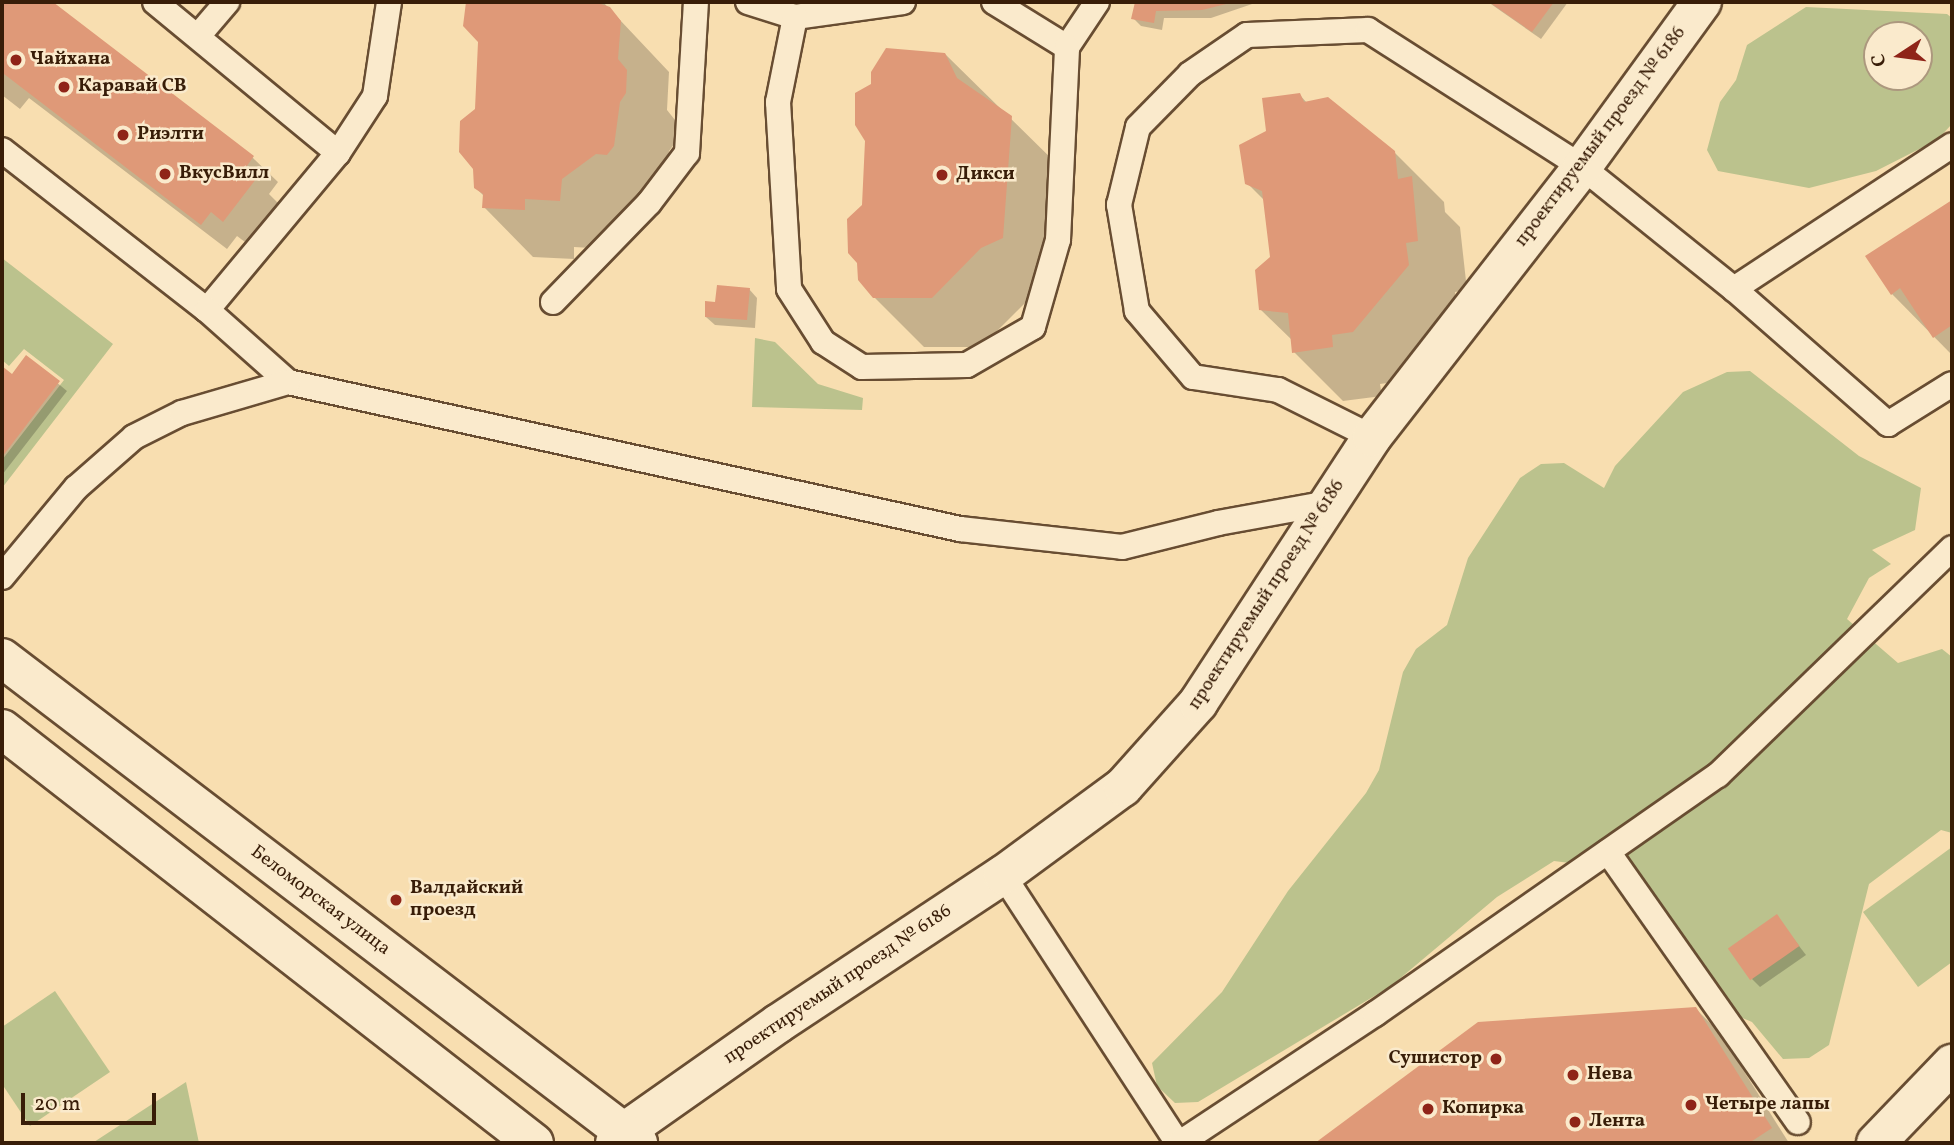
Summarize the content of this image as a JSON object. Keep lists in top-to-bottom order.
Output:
{
  "streets": {
    "street": ["проектируемый проезд № 6186", "Беломорская улица"]
  },
  "crossings": [
    ["проектируемый проезд № 6186", "Беломорская улица"]
  ],
  "places": [
    "Чайхана",
    "Каравай СВ",
    "Риэлти",
    "ВкусВилл",
    "Дикси",
    "Валдайский проезд",
    "Сушистор",
    "Нева",
    "Четыре лапы",
    "Копирка",
    "Лента"
  ],
  "scale_bar": "20 m",
  "north": "left"
}
